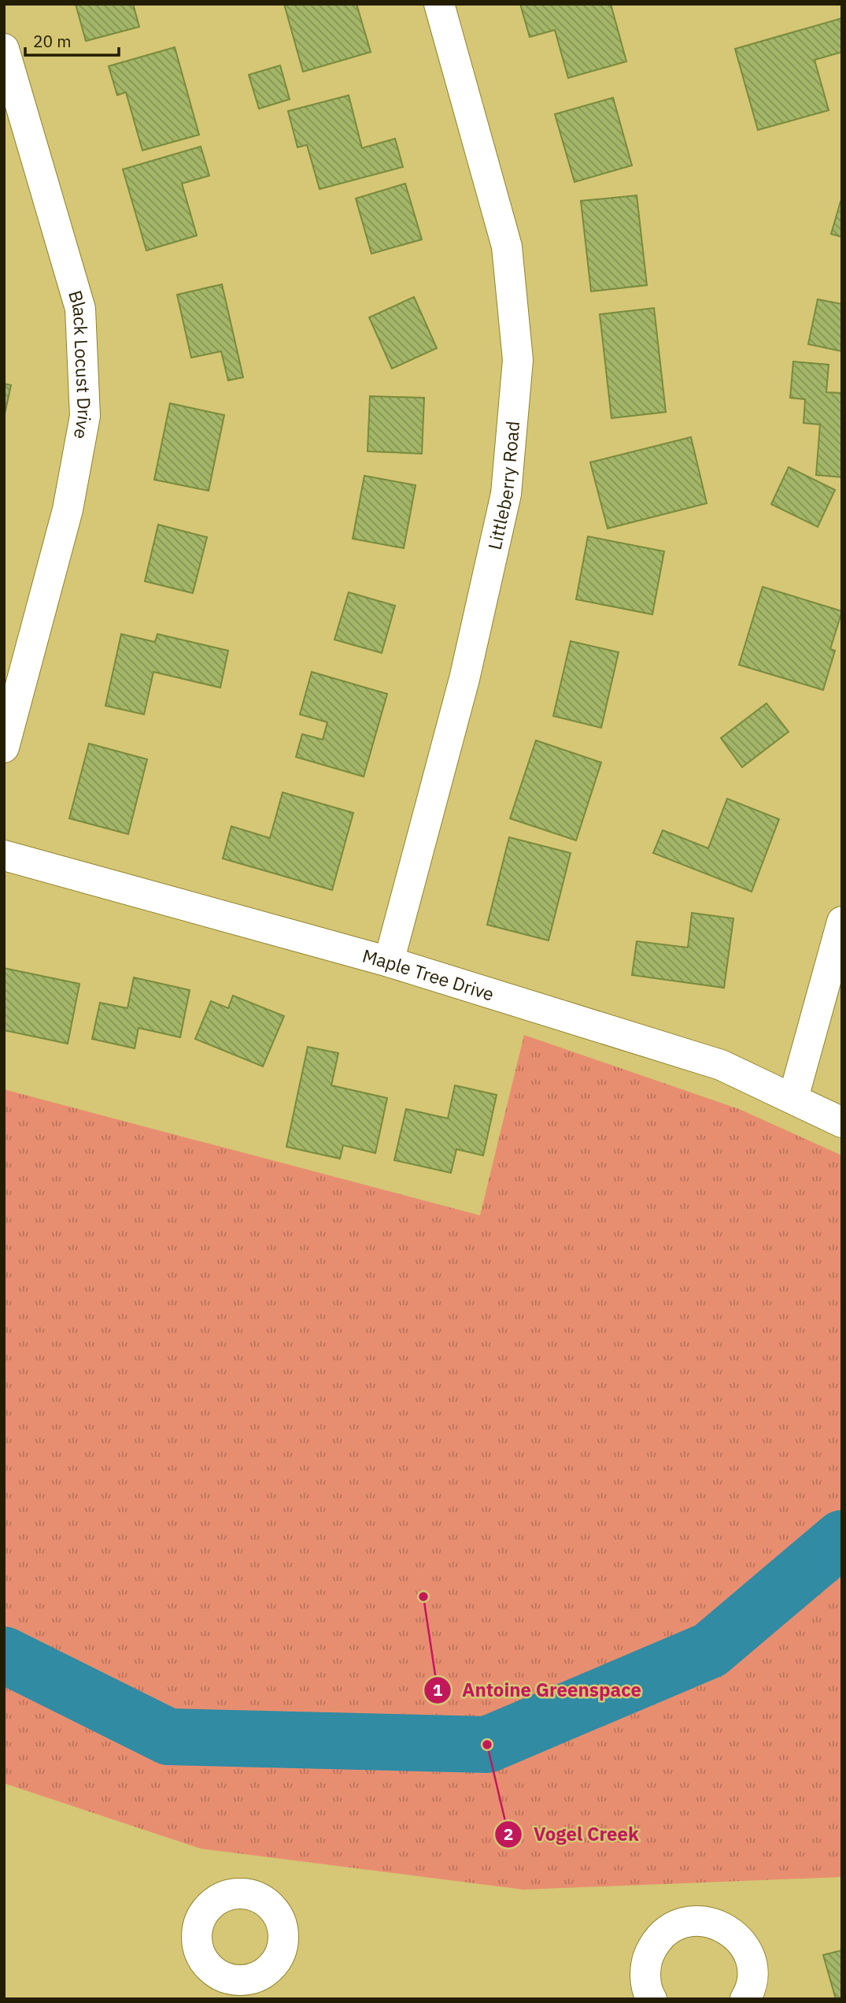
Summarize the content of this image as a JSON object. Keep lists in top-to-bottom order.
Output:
{
  "streets": {
    "street": ["Black Locust Drive", "Littleberry Road", "Maple Tree Drive"]
  },
  "crossings": [
    ["Littleberry Road", "Maple Tree Drive"]
  ],
  "places": ["Antoine Greenspace", "Vogel Creek"],
  "scale_bar": "20 m"
}
